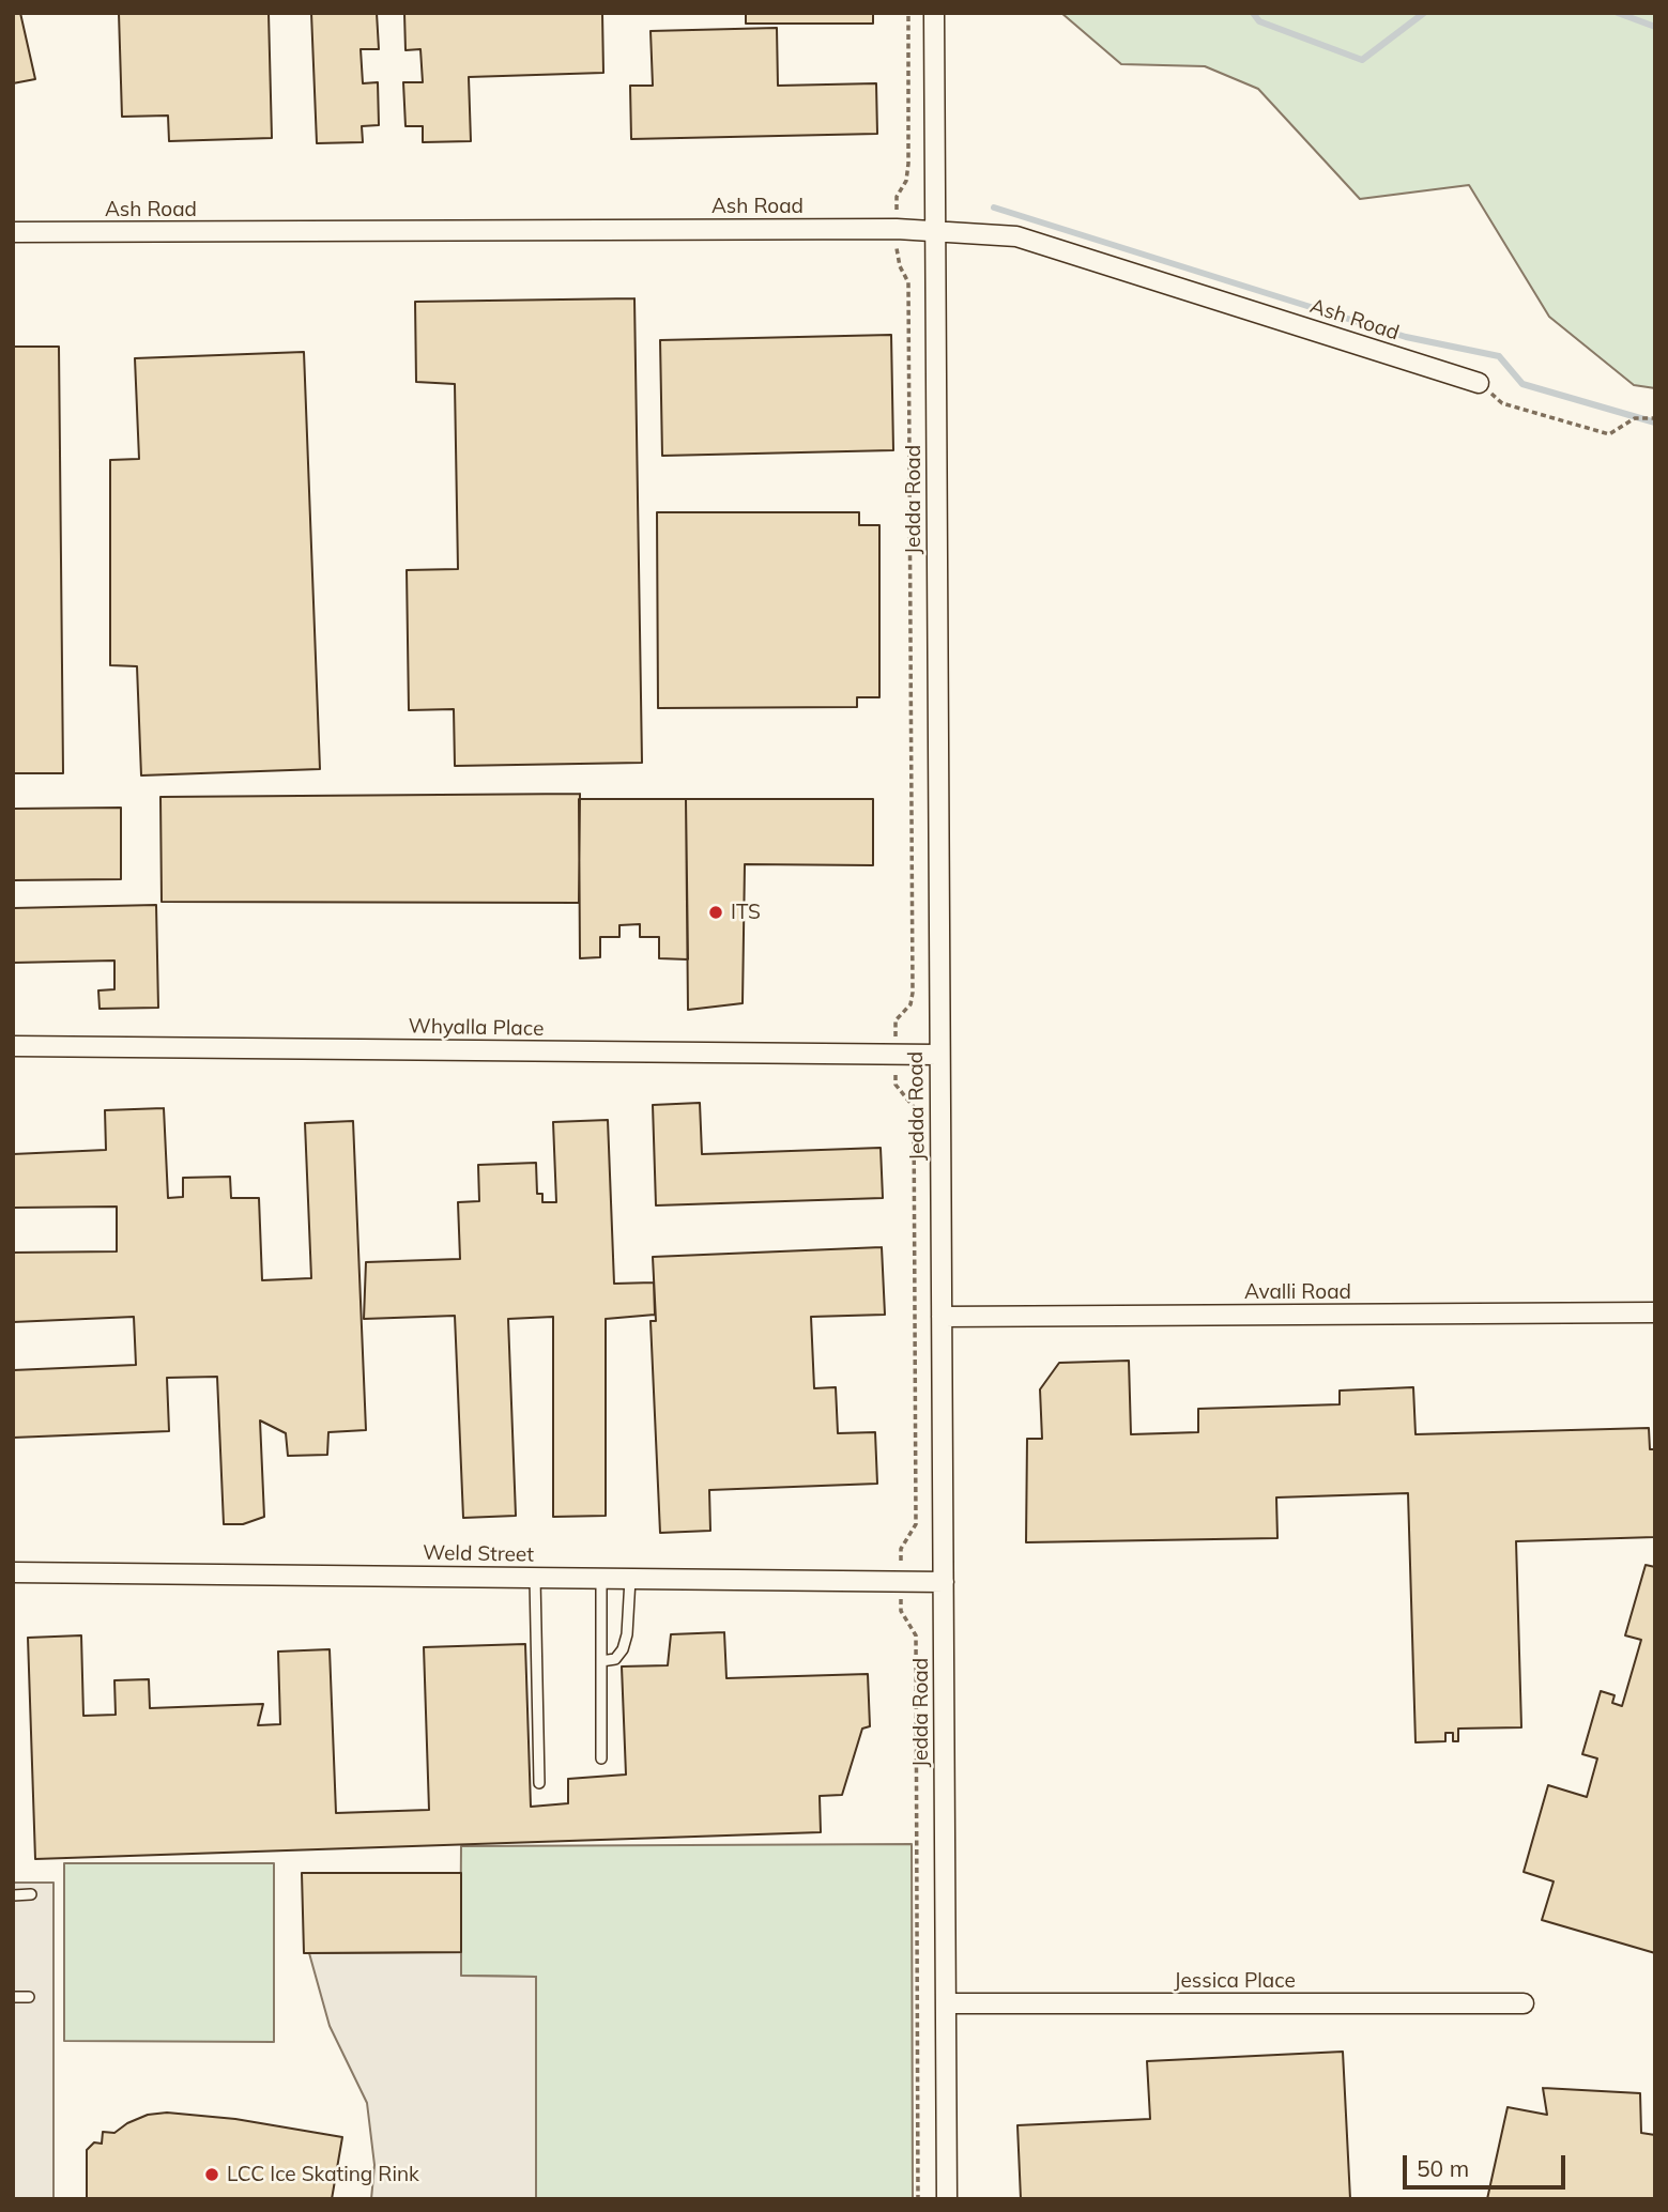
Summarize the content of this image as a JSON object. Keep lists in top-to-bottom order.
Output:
{
  "streets": {
    "street": [
      "Ash Road",
      "Jedda Road",
      "Whyalla Place",
      "Avalli Road",
      "Weld Street",
      "Jessica Place"
    ]
  },
  "crossings": [
    ["Ash Road", "Jedda Road"],
    ["Jedda Road", "Whyalla Place"],
    ["Jedda Road", "Avalli Road"],
    ["Jedda Road", "Weld Street"],
    ["Jedda Road", "Jessica Place"]
  ],
  "places": ["ITS", "LCC Ice Skating Rink"],
  "scale_bar": "50 m"
}
